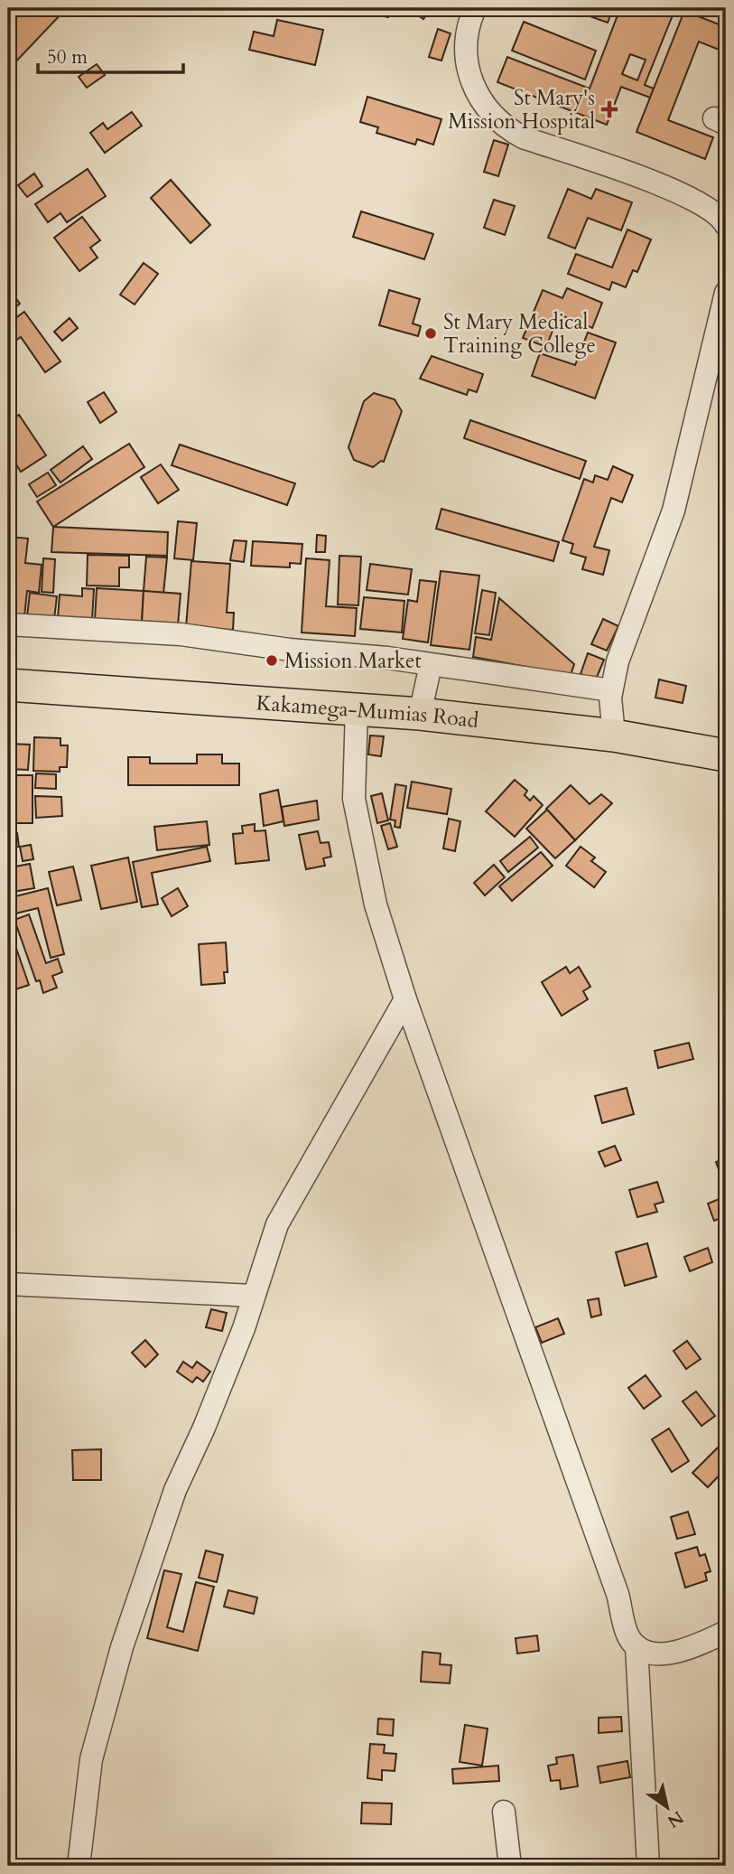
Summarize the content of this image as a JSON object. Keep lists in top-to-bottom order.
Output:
{
  "streets": {
    "highway": ["Kakamega-Mumias Road"]
  },
  "places": {
    "health": ["St Mary's Mission Hospital"],
    "other": ["St Mary Medical Training College", "Mission Market"]
  },
  "scale_bar": "50 m",
  "north": "bottom right"
}
